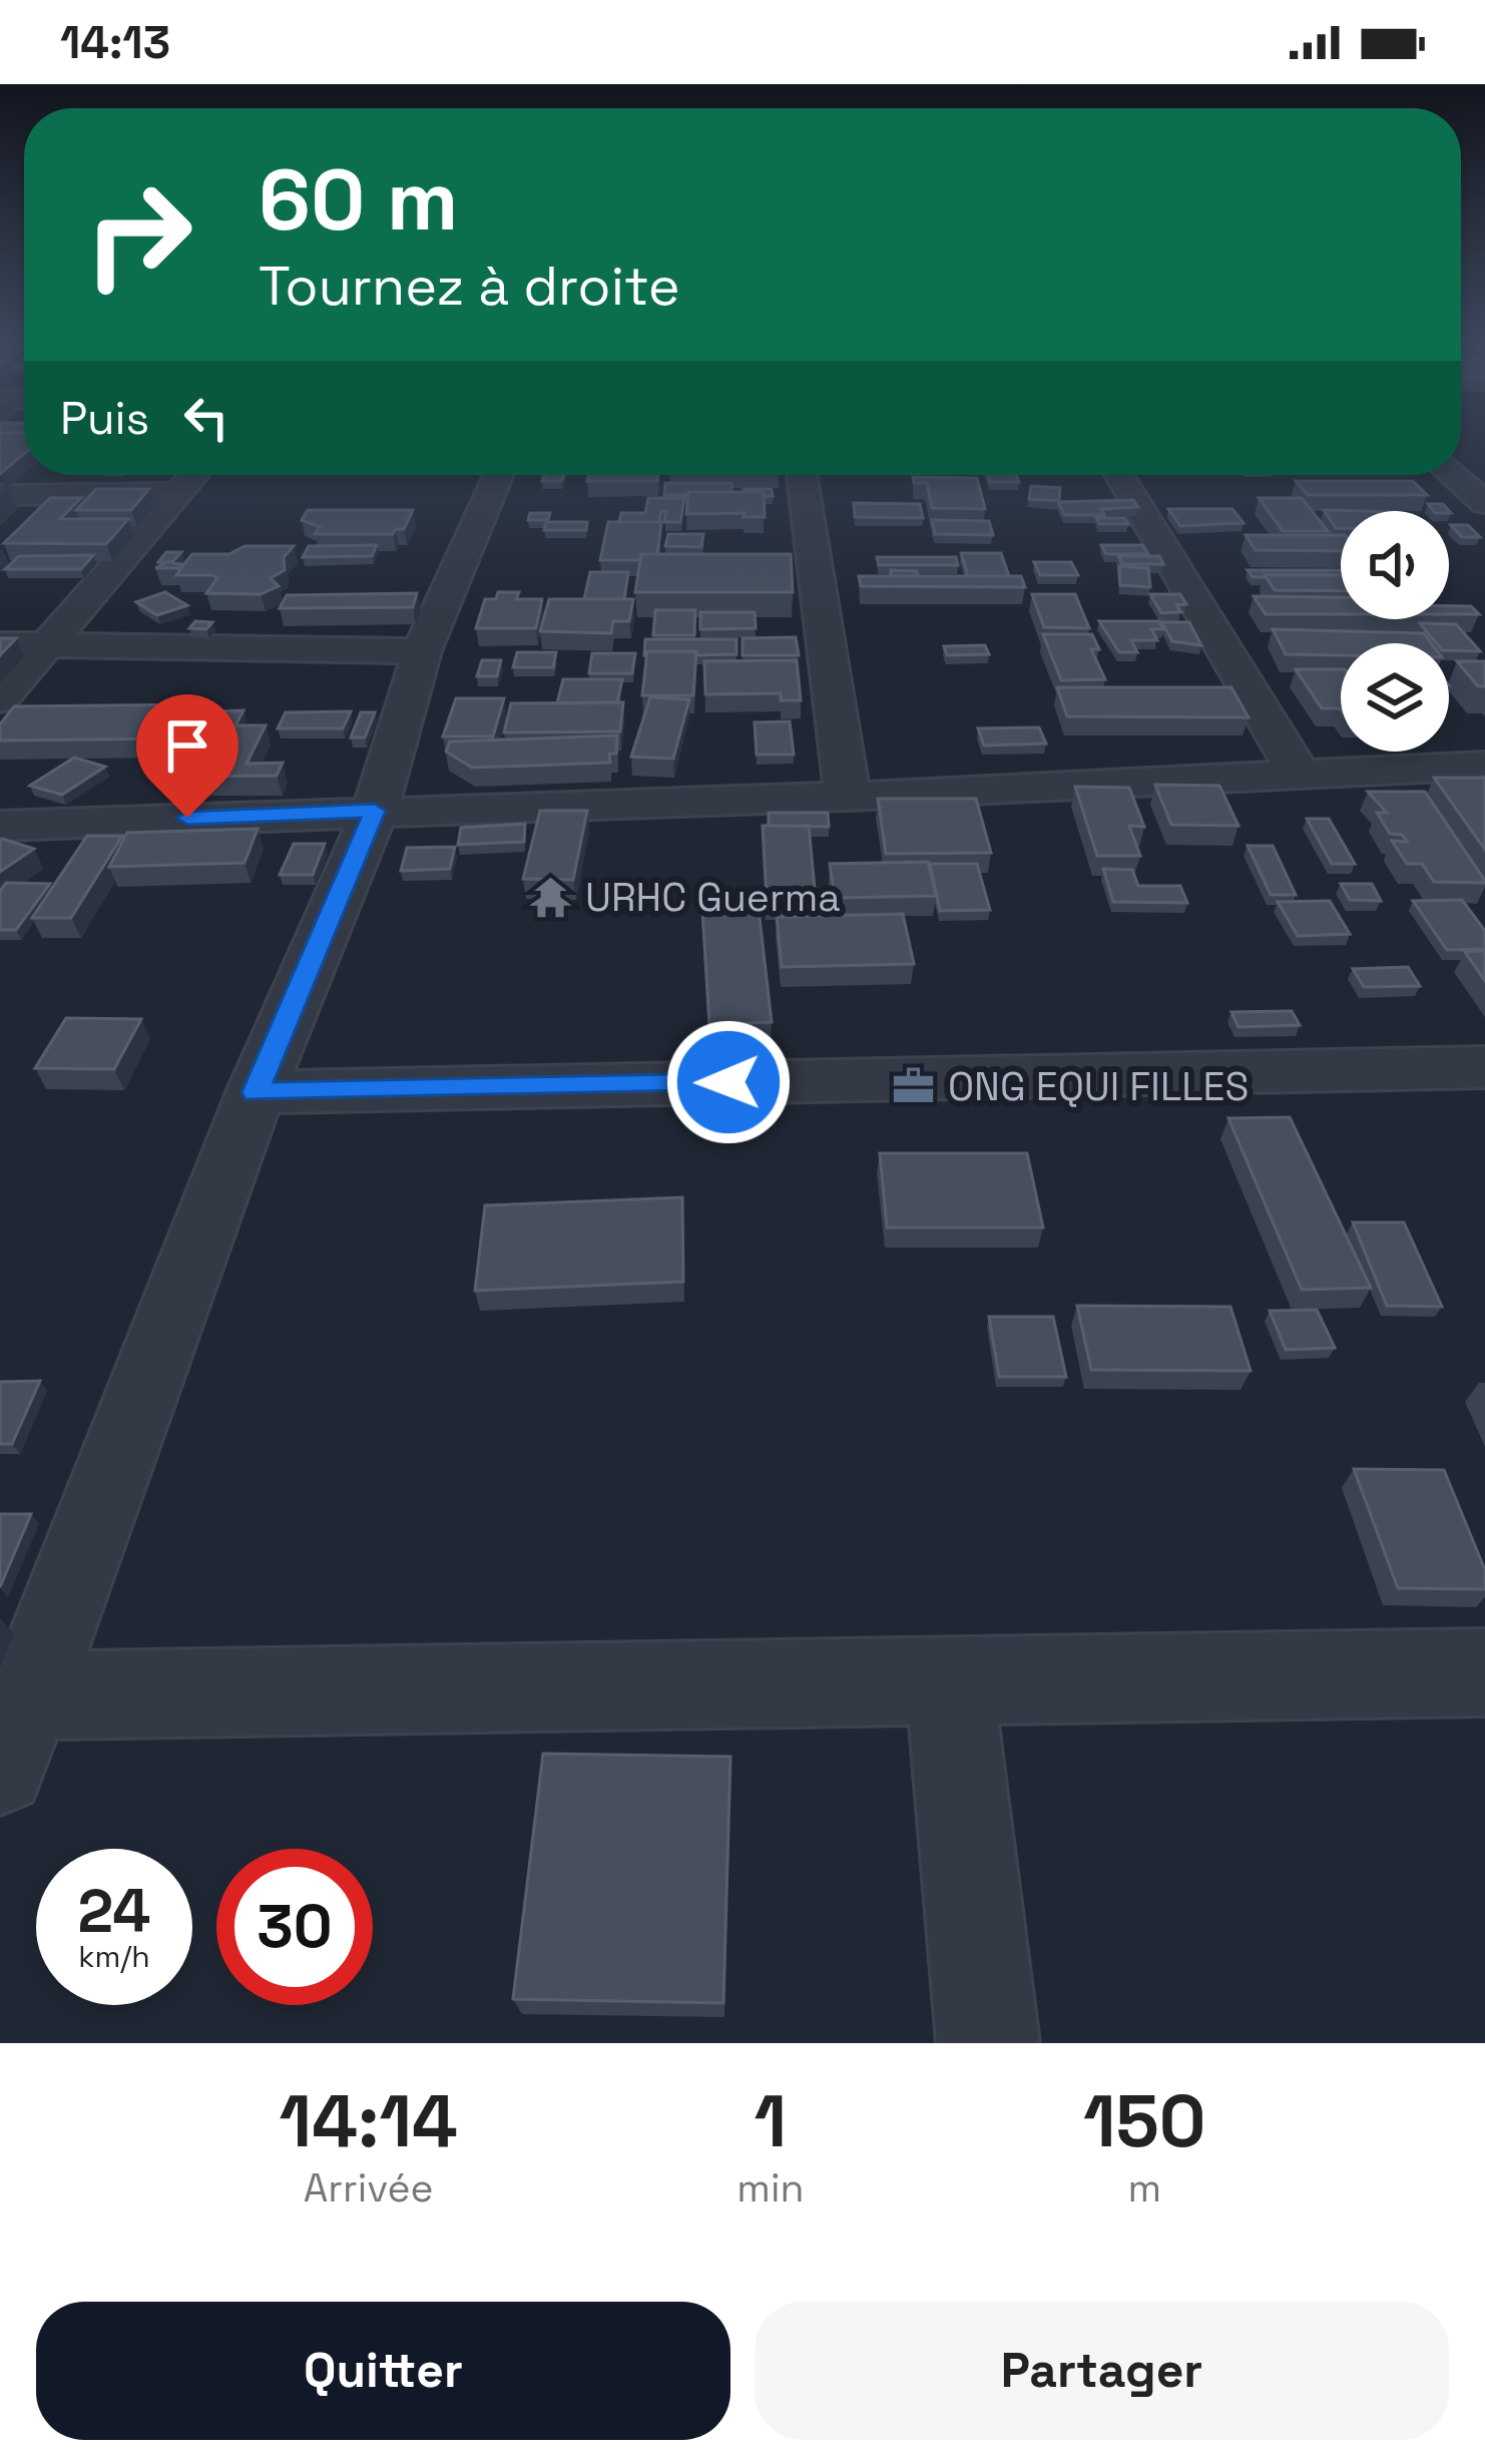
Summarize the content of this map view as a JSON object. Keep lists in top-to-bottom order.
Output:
{
  "places": {
    "temple": ["URHC Guerma"],
    "office": ["ONG EQUI FILLES"]
  },
  "page": {
    "status": "14:13",
    "turn": ["60 m", "Tournez à droite"],
    "then": "Puis",
    "speed": "24 km/h",
    "limit": "30",
    "eta": [
      "14:14",
      "Arrivée",
      "1",
      "min",
      "150",
      "m"
    ],
    "buttons": ["Quitter", "Partager"]
  }
}
